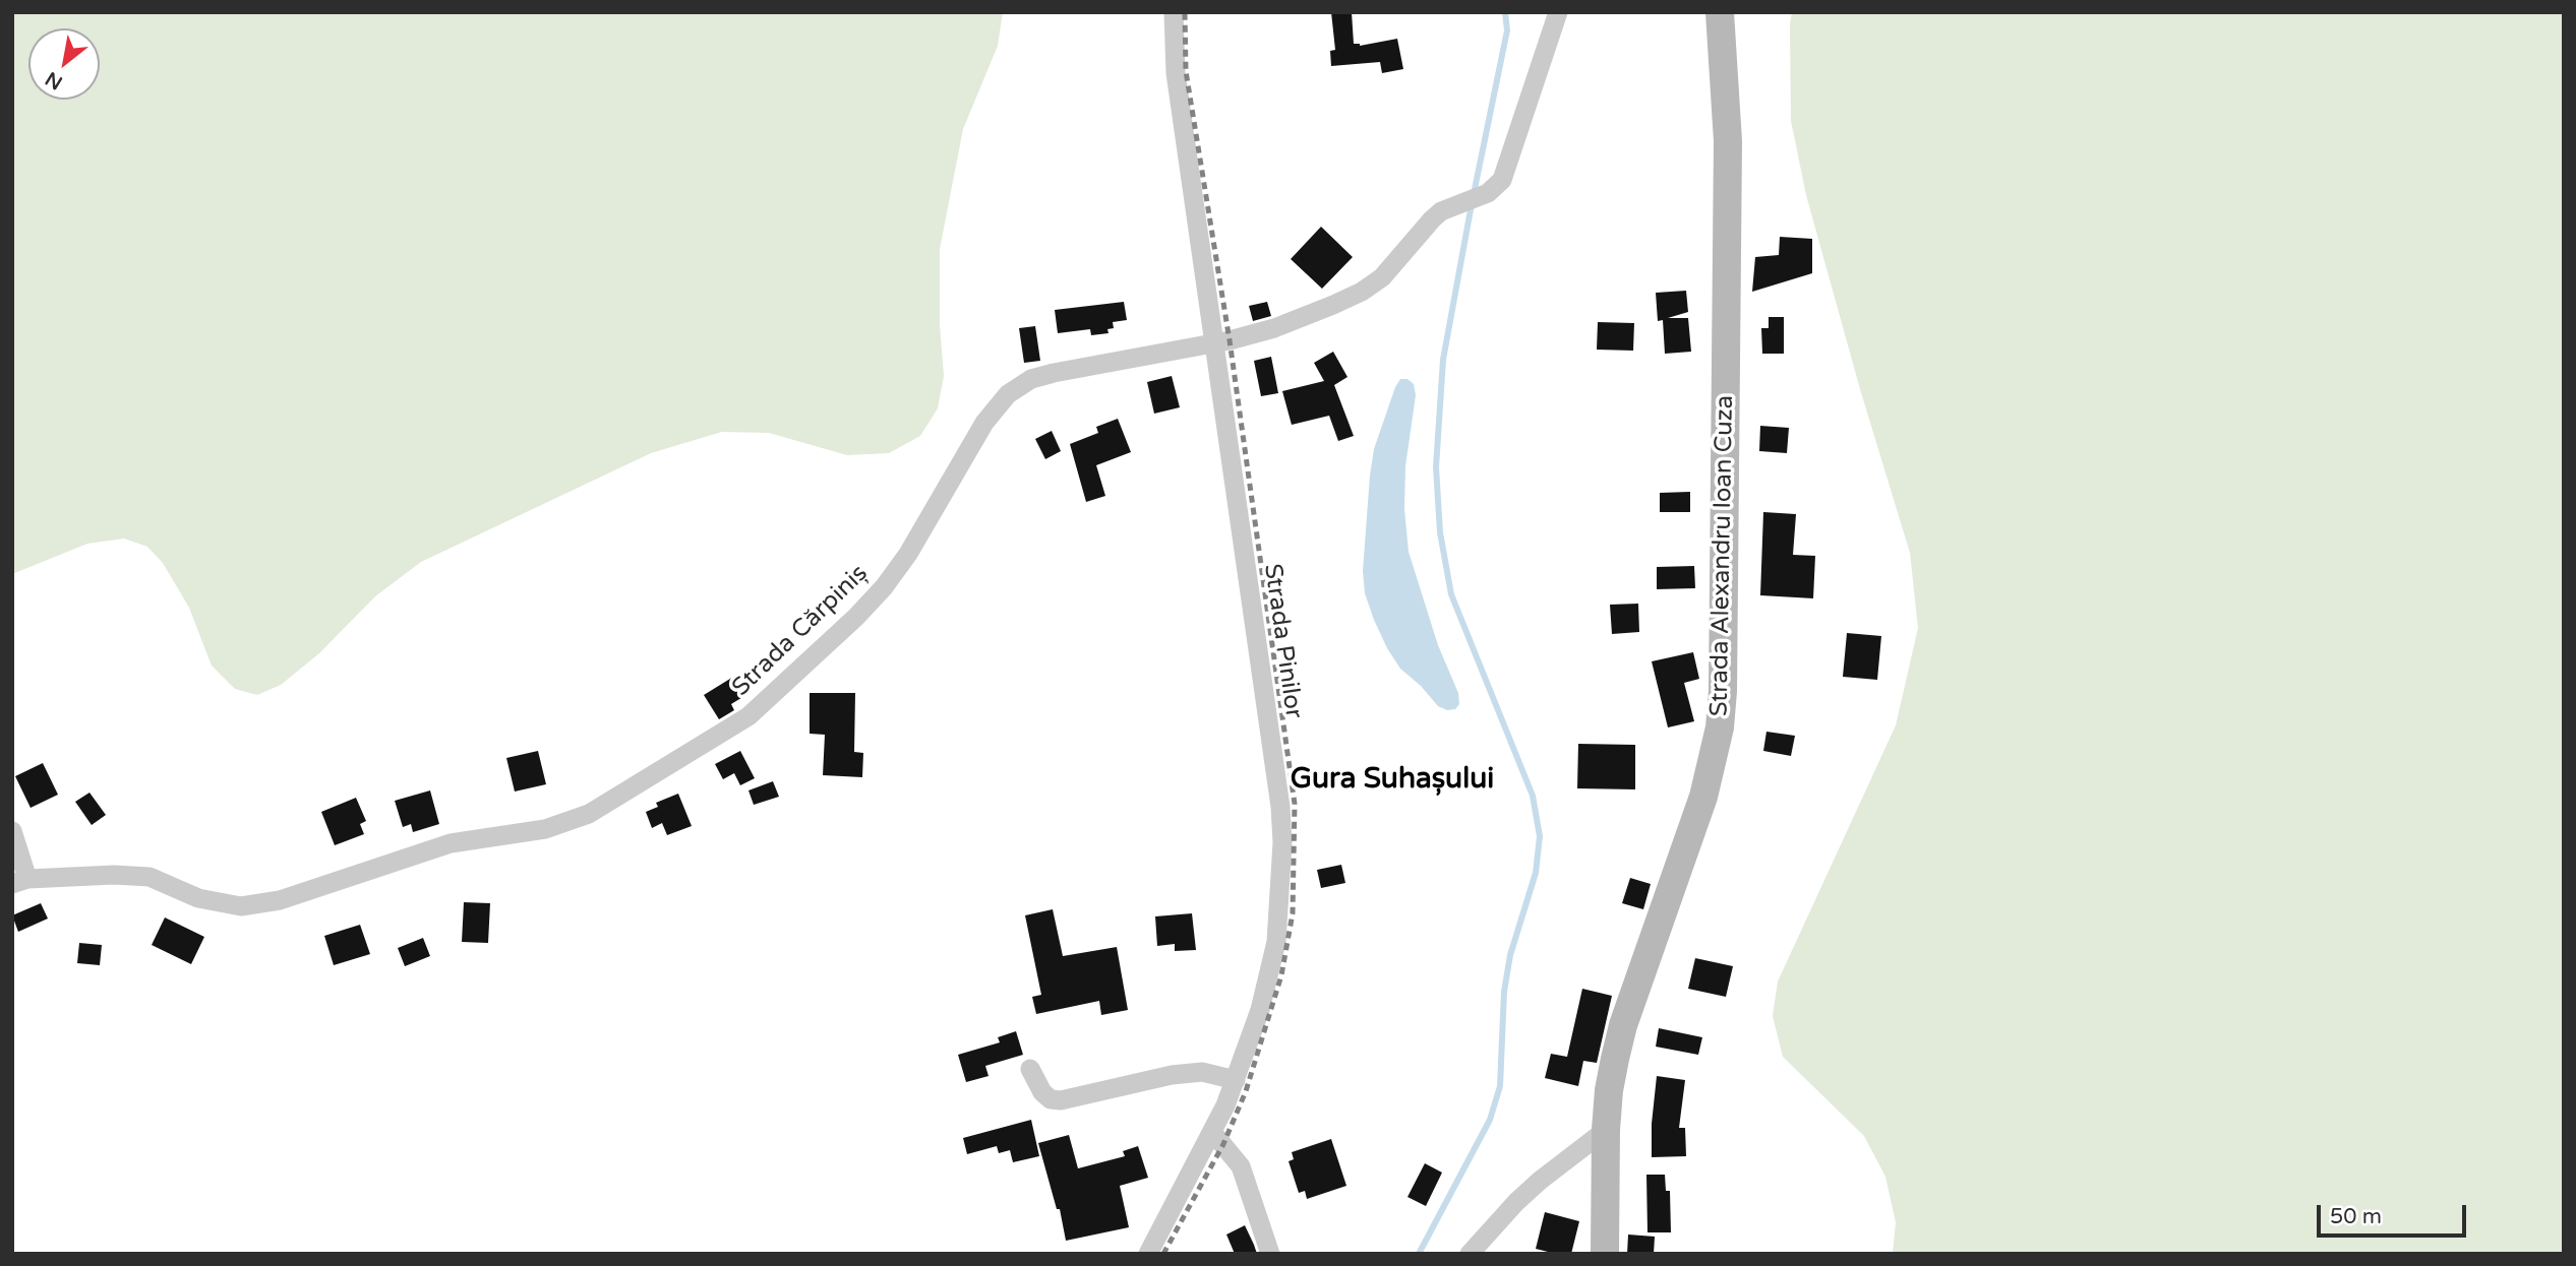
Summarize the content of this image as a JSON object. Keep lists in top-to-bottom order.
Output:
{
  "streets": {
    "main road": ["Strada Alexandru Ioan Cuza"],
    "street": ["Strada Cărpiniș", "Strada Pinilor"]
  },
  "crossings": [
    ["Strada Cărpiniș", "Strada Pinilor"]
  ],
  "districts": ["Gura Suhașului"],
  "scale_bar": "50 m",
  "north": "bottom left"
}
